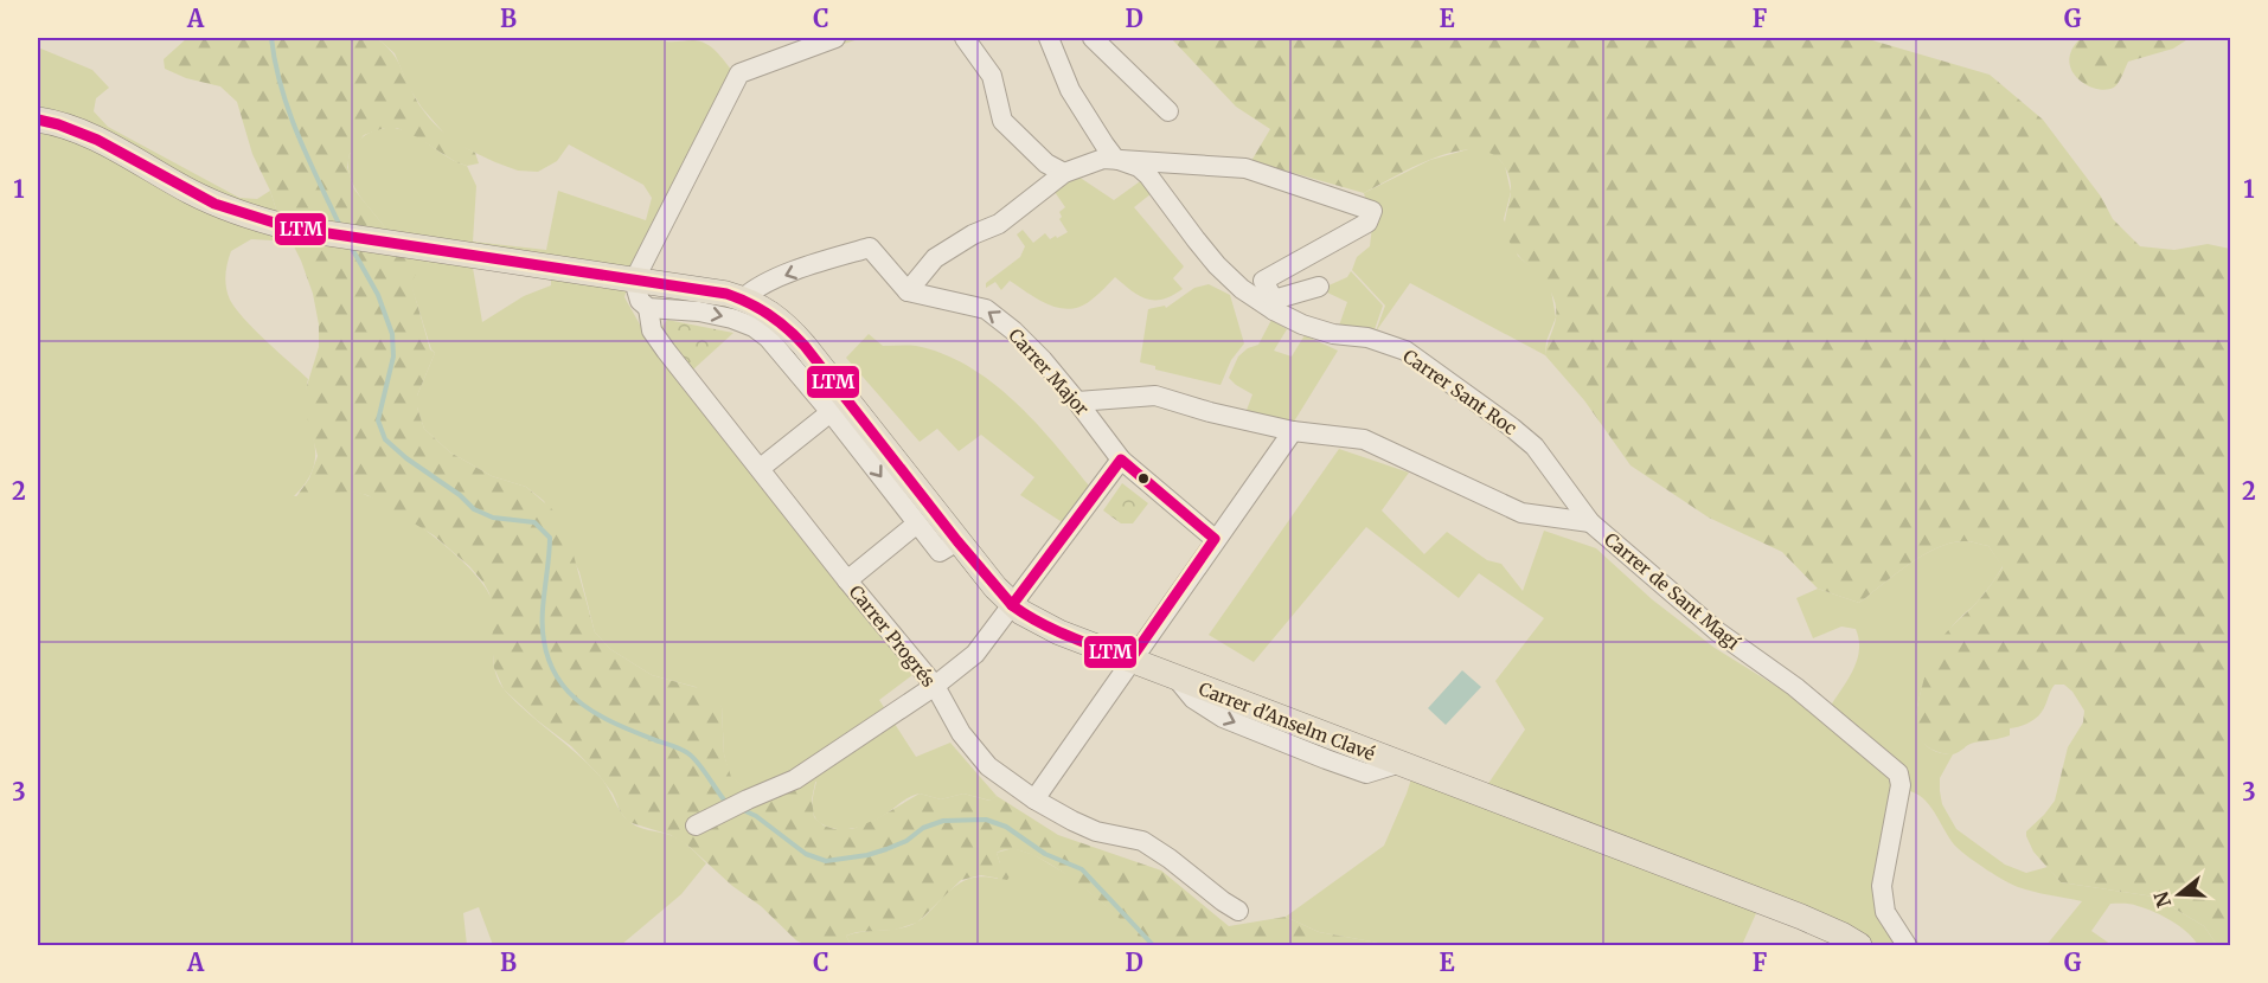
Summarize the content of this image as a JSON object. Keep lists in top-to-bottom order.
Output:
{
  "streets": {
    "main road": ["Carrer d'Anselm Clavé"],
    "street": [
      "Carrer Major",
      "Carrer Sant Roc",
      "Carrer de Sant Magí",
      "Carrer Progrés"
    ]
  },
  "crossings": [
    ["Carrer Major", "Carrer de Sant Magí"],
    ["Carrer Sant Roc", "Carrer de Sant Magí"]
  ],
  "one_way": ["Carrer Major"],
  "lines": ["transit line LTM"],
  "north": "left",
  "grid": {
    "columns": [
      "A",
      "B",
      "C",
      "D",
      "E",
      "F",
      "G"
    ],
    "rows": ["1", "2", "3"]
  }
}
